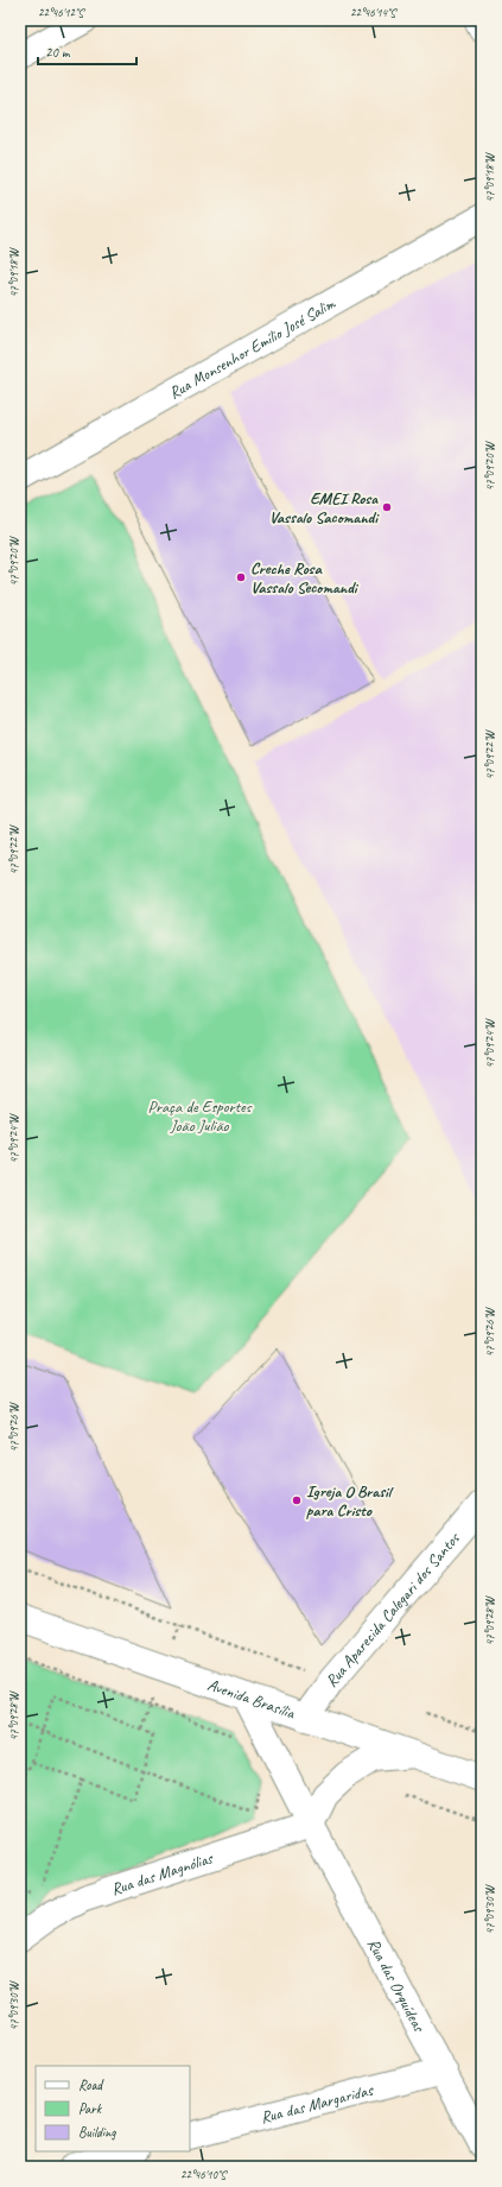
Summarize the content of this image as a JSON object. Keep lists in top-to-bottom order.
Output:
{
  "streets": {
    "street": [
      "Rua Monsenhor Emílio José Salim",
      "Rua Aparecida Calegari dos Santos",
      "Avenida Brasília",
      "Rua das Magnólias",
      "Rua das Orquídeas",
      "Rua das Margaridas"
    ]
  },
  "crossings": [
    ["Rua Aparecida Calegari dos Santos", "Avenida Brasília"],
    ["Avenida Brasília", "Rua das Orquídeas"],
    ["Rua das Magnólias", "Rua das Orquídeas"],
    ["Rua das Orquídeas", "Rua das Margaridas"]
  ],
  "parks": ["Praça de Esportes João Julião"],
  "places": ["EMEI Rosa Vassalo Sacomandi", "Creche Rosa Vassalo Secomandi", "Igreja O Brasil para Cristo"],
  "legend": ["Road", "Park", "Building"],
  "scale_bar": "20 m",
  "coordinates": [
    "22°46'12\"S",
    "22°46'14\"S",
    "47°09'18\"W",
    "47°09'20\"W",
    "47°09'22\"W",
    "47°09'24\"W",
    "47°09'26\"W",
    "47°09'28\"W",
    "47°09'30\"W",
    "22°46'10\"S"
  ]
}
